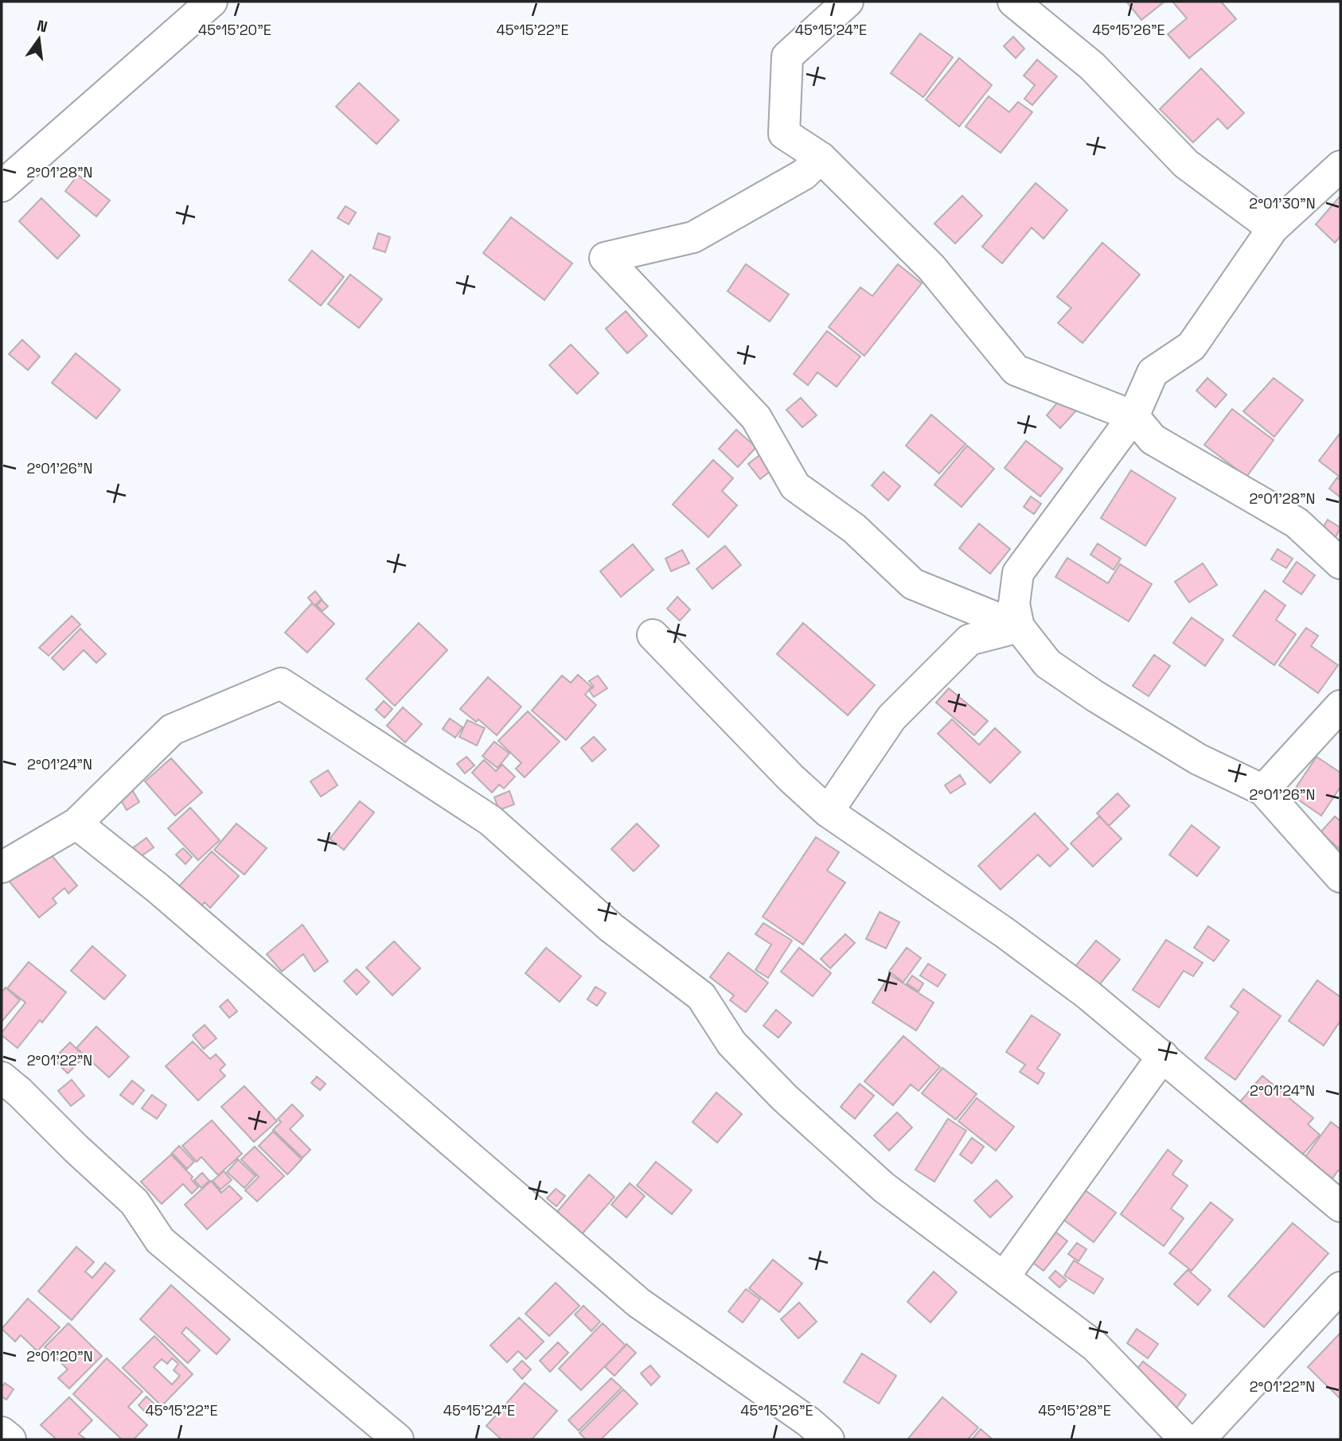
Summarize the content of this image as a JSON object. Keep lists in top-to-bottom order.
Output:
{
  "north": "top",
  "coordinates": [
    "45°15'20\"E",
    "45°15'22\"E",
    "45°15'24\"E",
    "45°15'26\"E",
    "2°01'28\"N",
    "2°01'30\"N",
    "2°01'26\"N",
    "2°01'24\"N",
    "2°01'22\"N",
    "2°01'20\"N",
    "45°15'28\"E"
  ]
}
